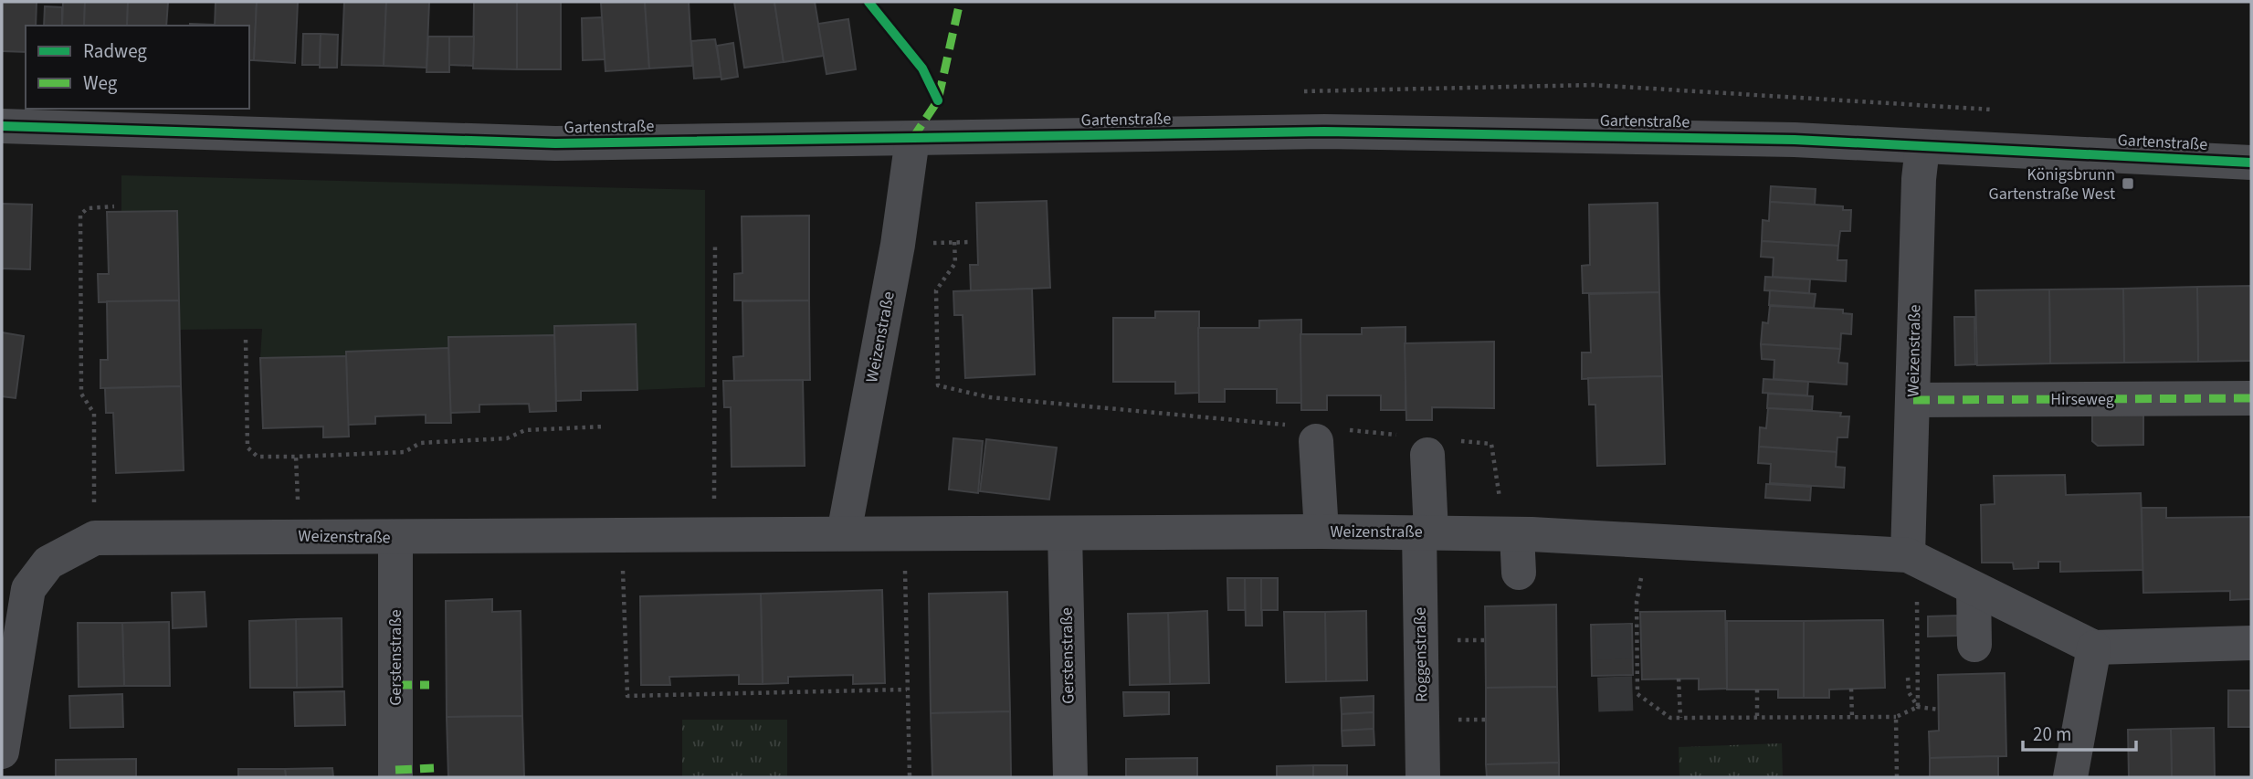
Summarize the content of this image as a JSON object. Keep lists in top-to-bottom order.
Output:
{
  "streets": {
    "street": [
      "Gartenstraße",
      "Weizenstraße",
      "Hirseweg",
      "Roggenstraße",
      "Gerstenstraße"
    ]
  },
  "crossings": [
    ["Gartenstraße", "Weizenstraße"],
    ["Weizenstraße", "Hirseweg"],
    ["Weizenstraße", "Roggenstraße"],
    ["Weizenstraße", "Gerstenstraße"]
  ],
  "places": {
    "transit": ["Königsbrunn Gartenstraße West"]
  },
  "legend": ["Radweg", "Weg"],
  "scale_bar": "20 m"
}
